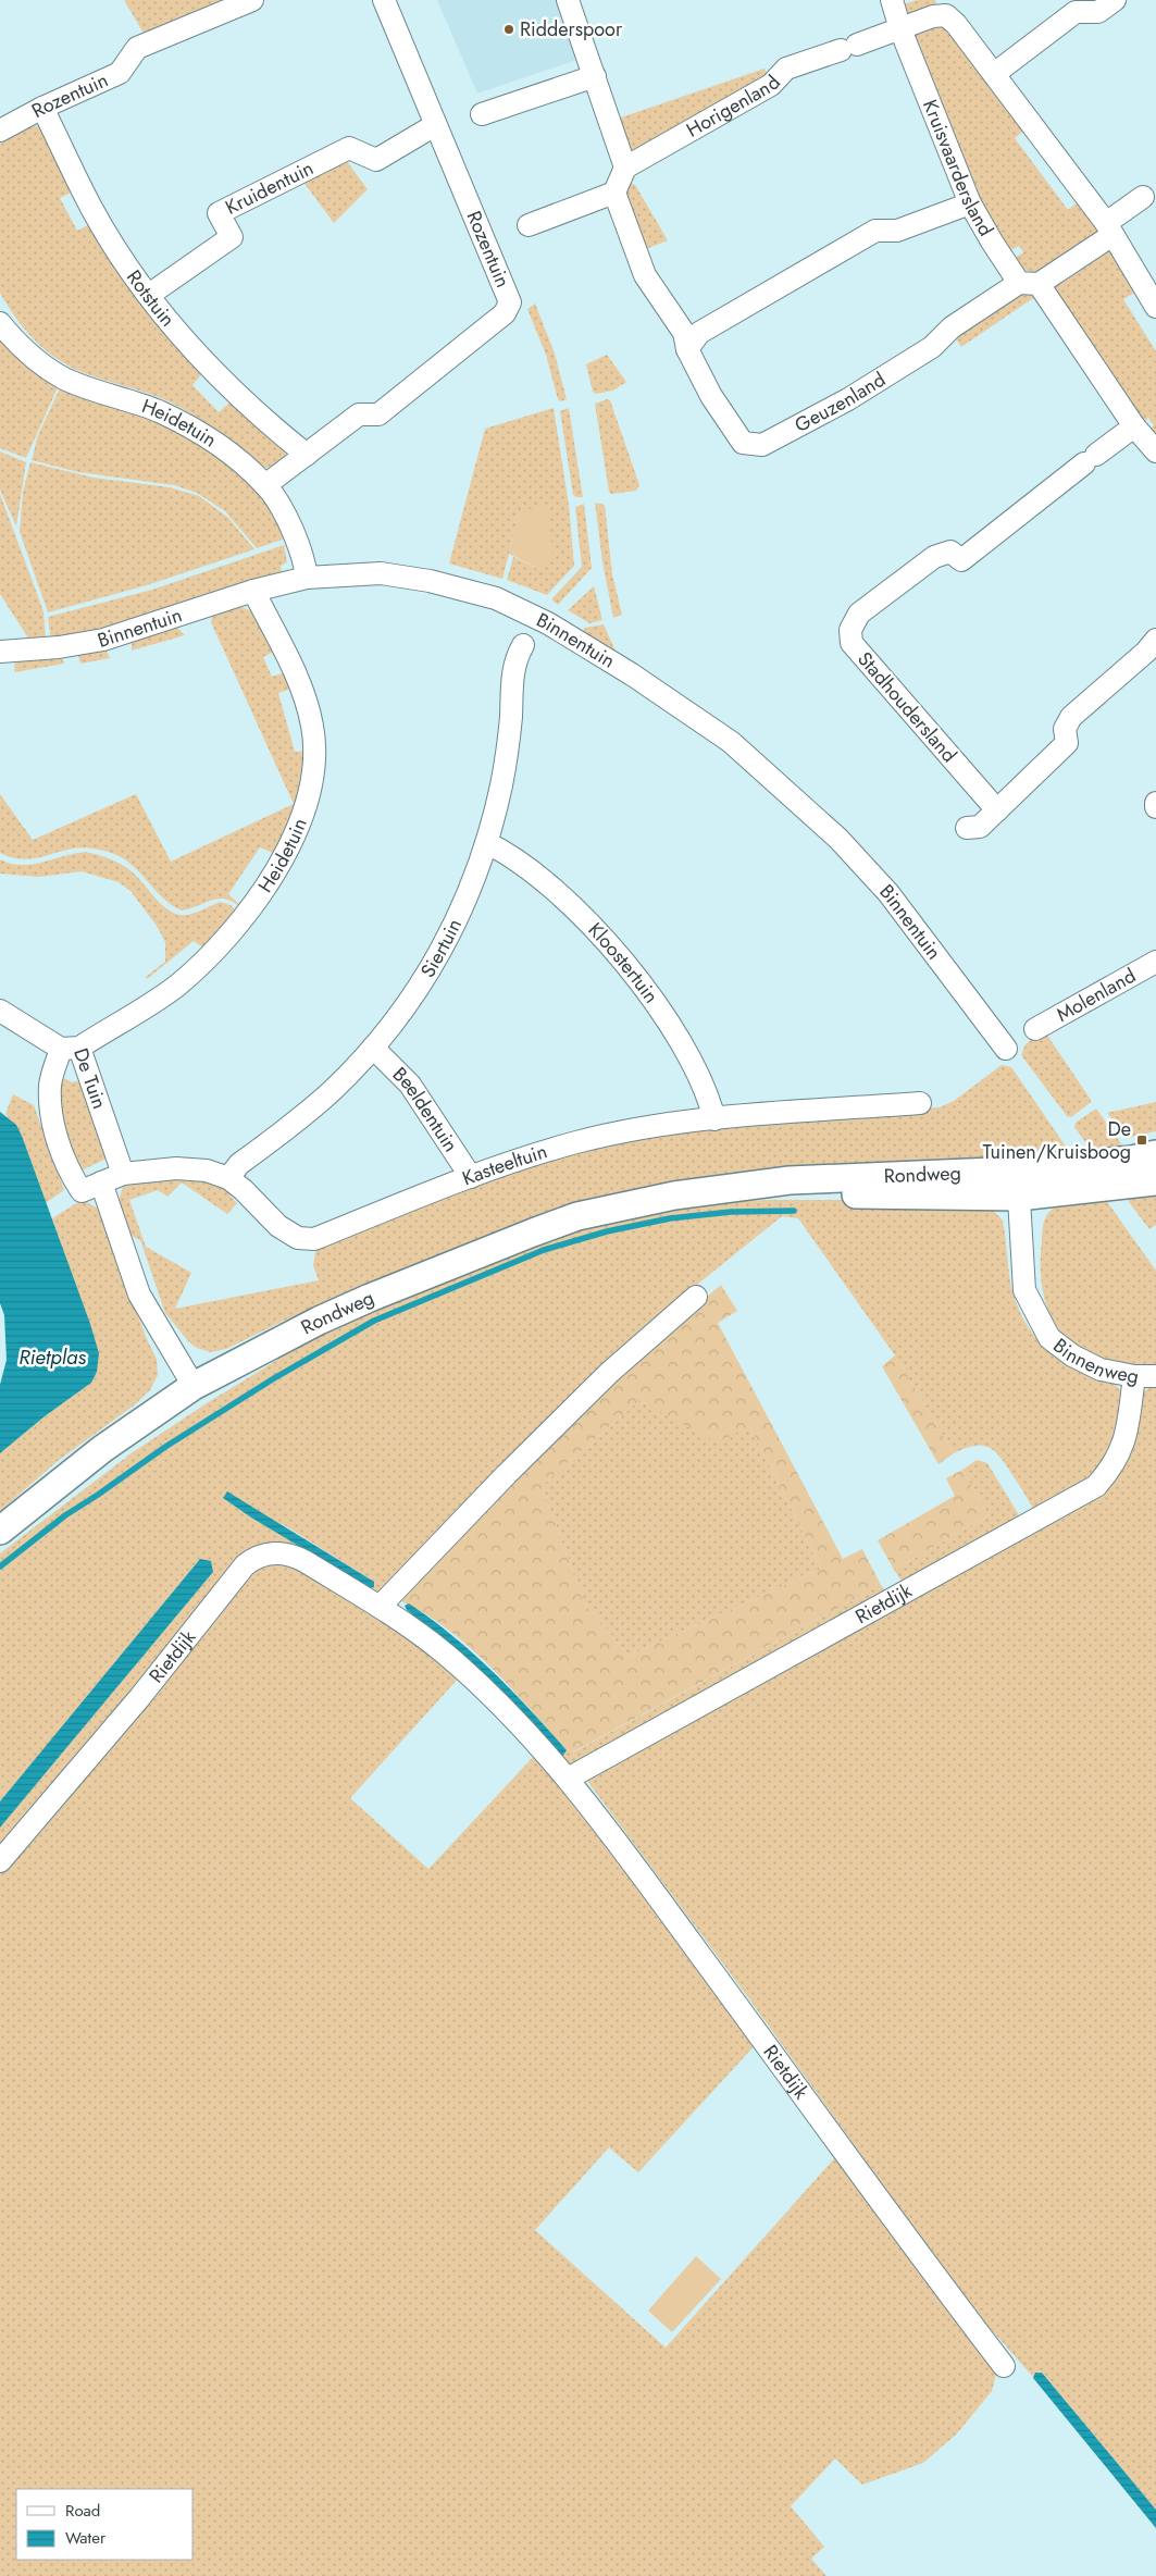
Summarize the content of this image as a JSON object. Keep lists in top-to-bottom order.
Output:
{
  "streets": {
    "main road": ["Rondweg"],
    "street": [
      "Rozentuin",
      "Horigenland",
      "Kruisvaardersland",
      "Kruidentuin",
      "Rotstuin",
      "Geuzenland",
      "Heidetuin",
      "Binnentuin",
      "Stadhoudersland",
      "Siertuin",
      "Kloostertuin",
      "Molenland",
      "De Tuin",
      "Beeldentuin",
      "Kasteeltuin",
      "Binnenweg",
      "Rietdijk"
    ]
  },
  "crossings": [
    ["Rozentuin", "Kruidentuin"],
    ["Rozentuin", "Rotstuin"],
    ["Rozentuin", "Heidetuin"],
    ["Horigenland", "Kruisvaardersland"],
    ["Kruisvaardersland", "Geuzenland"],
    ["Kruisvaardersland", "Stadhoudersland"],
    ["Kruidentuin", "Rotstuin"],
    ["Heidetuin", "Binnentuin"],
    ["Heidetuin", "De Tuin"],
    ["Siertuin", "Kloostertuin"],
    ["Siertuin", "Beeldentuin"],
    ["Siertuin", "Kasteeltuin"],
    ["Kloostertuin", "Kasteeltuin"],
    ["De Tuin", "Kasteeltuin"],
    ["De Tuin", "Rondweg"],
    ["Beeldentuin", "Kasteeltuin"],
    ["Rondweg", "Binnenweg"],
    ["Binnenweg", "Rietdijk"]
  ],
  "water": ["Rietplas"],
  "places": {
    "other": ["Ridderspoor"],
    "transit": ["De Tuinen/Kruisboog"]
  },
  "legend": ["Road", "Water"]
}
